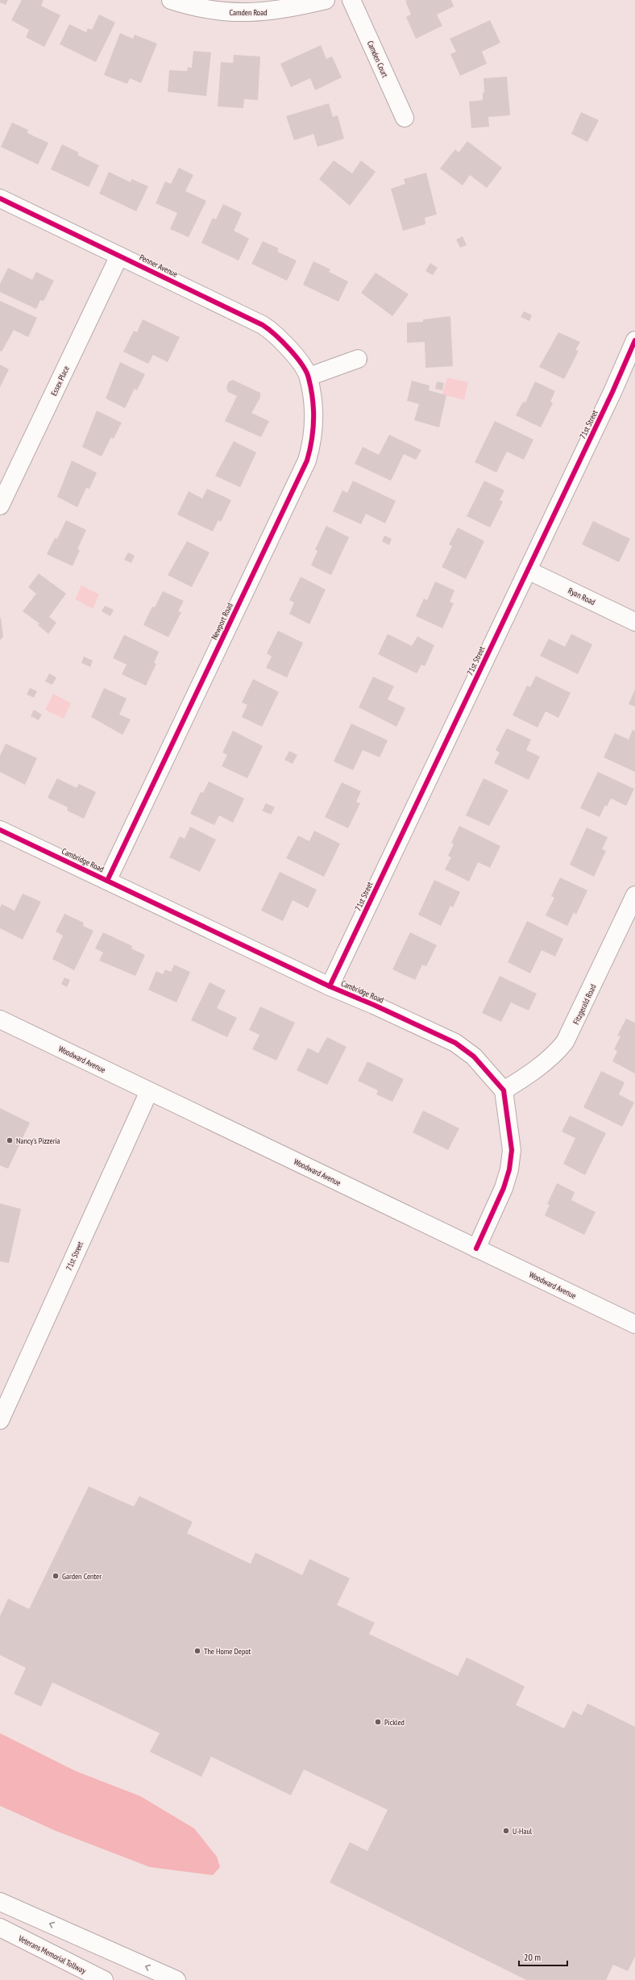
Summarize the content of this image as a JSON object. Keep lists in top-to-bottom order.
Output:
{
  "streets": {
    "main road": [
      "Camden Road",
      "Camden Court",
      "Penner Avenue",
      "Essex Place",
      "71st Street",
      "Ryan Road",
      "Newport Road",
      "Cambridge Road",
      "Fitzgerald Road",
      "Woodward Avenue",
      "Veterans Memorial Tollway"
    ]
  },
  "crossings": [
    ["Penner Avenue", "Essex Place"],
    ["Penner Avenue", "Newport Road"],
    ["71st Street", "Ryan Road"],
    ["71st Street", "Cambridge Road"],
    ["71st Street", "Woodward Avenue"],
    ["Newport Road", "Cambridge Road"],
    ["Cambridge Road", "Fitzgerald Road"]
  ],
  "places": [
    "Nancy's Pizzeria",
    "Garden Center",
    "The Home Depot",
    "Pickled",
    "U-Haul"
  ],
  "scale_bar": "20 m"
}
